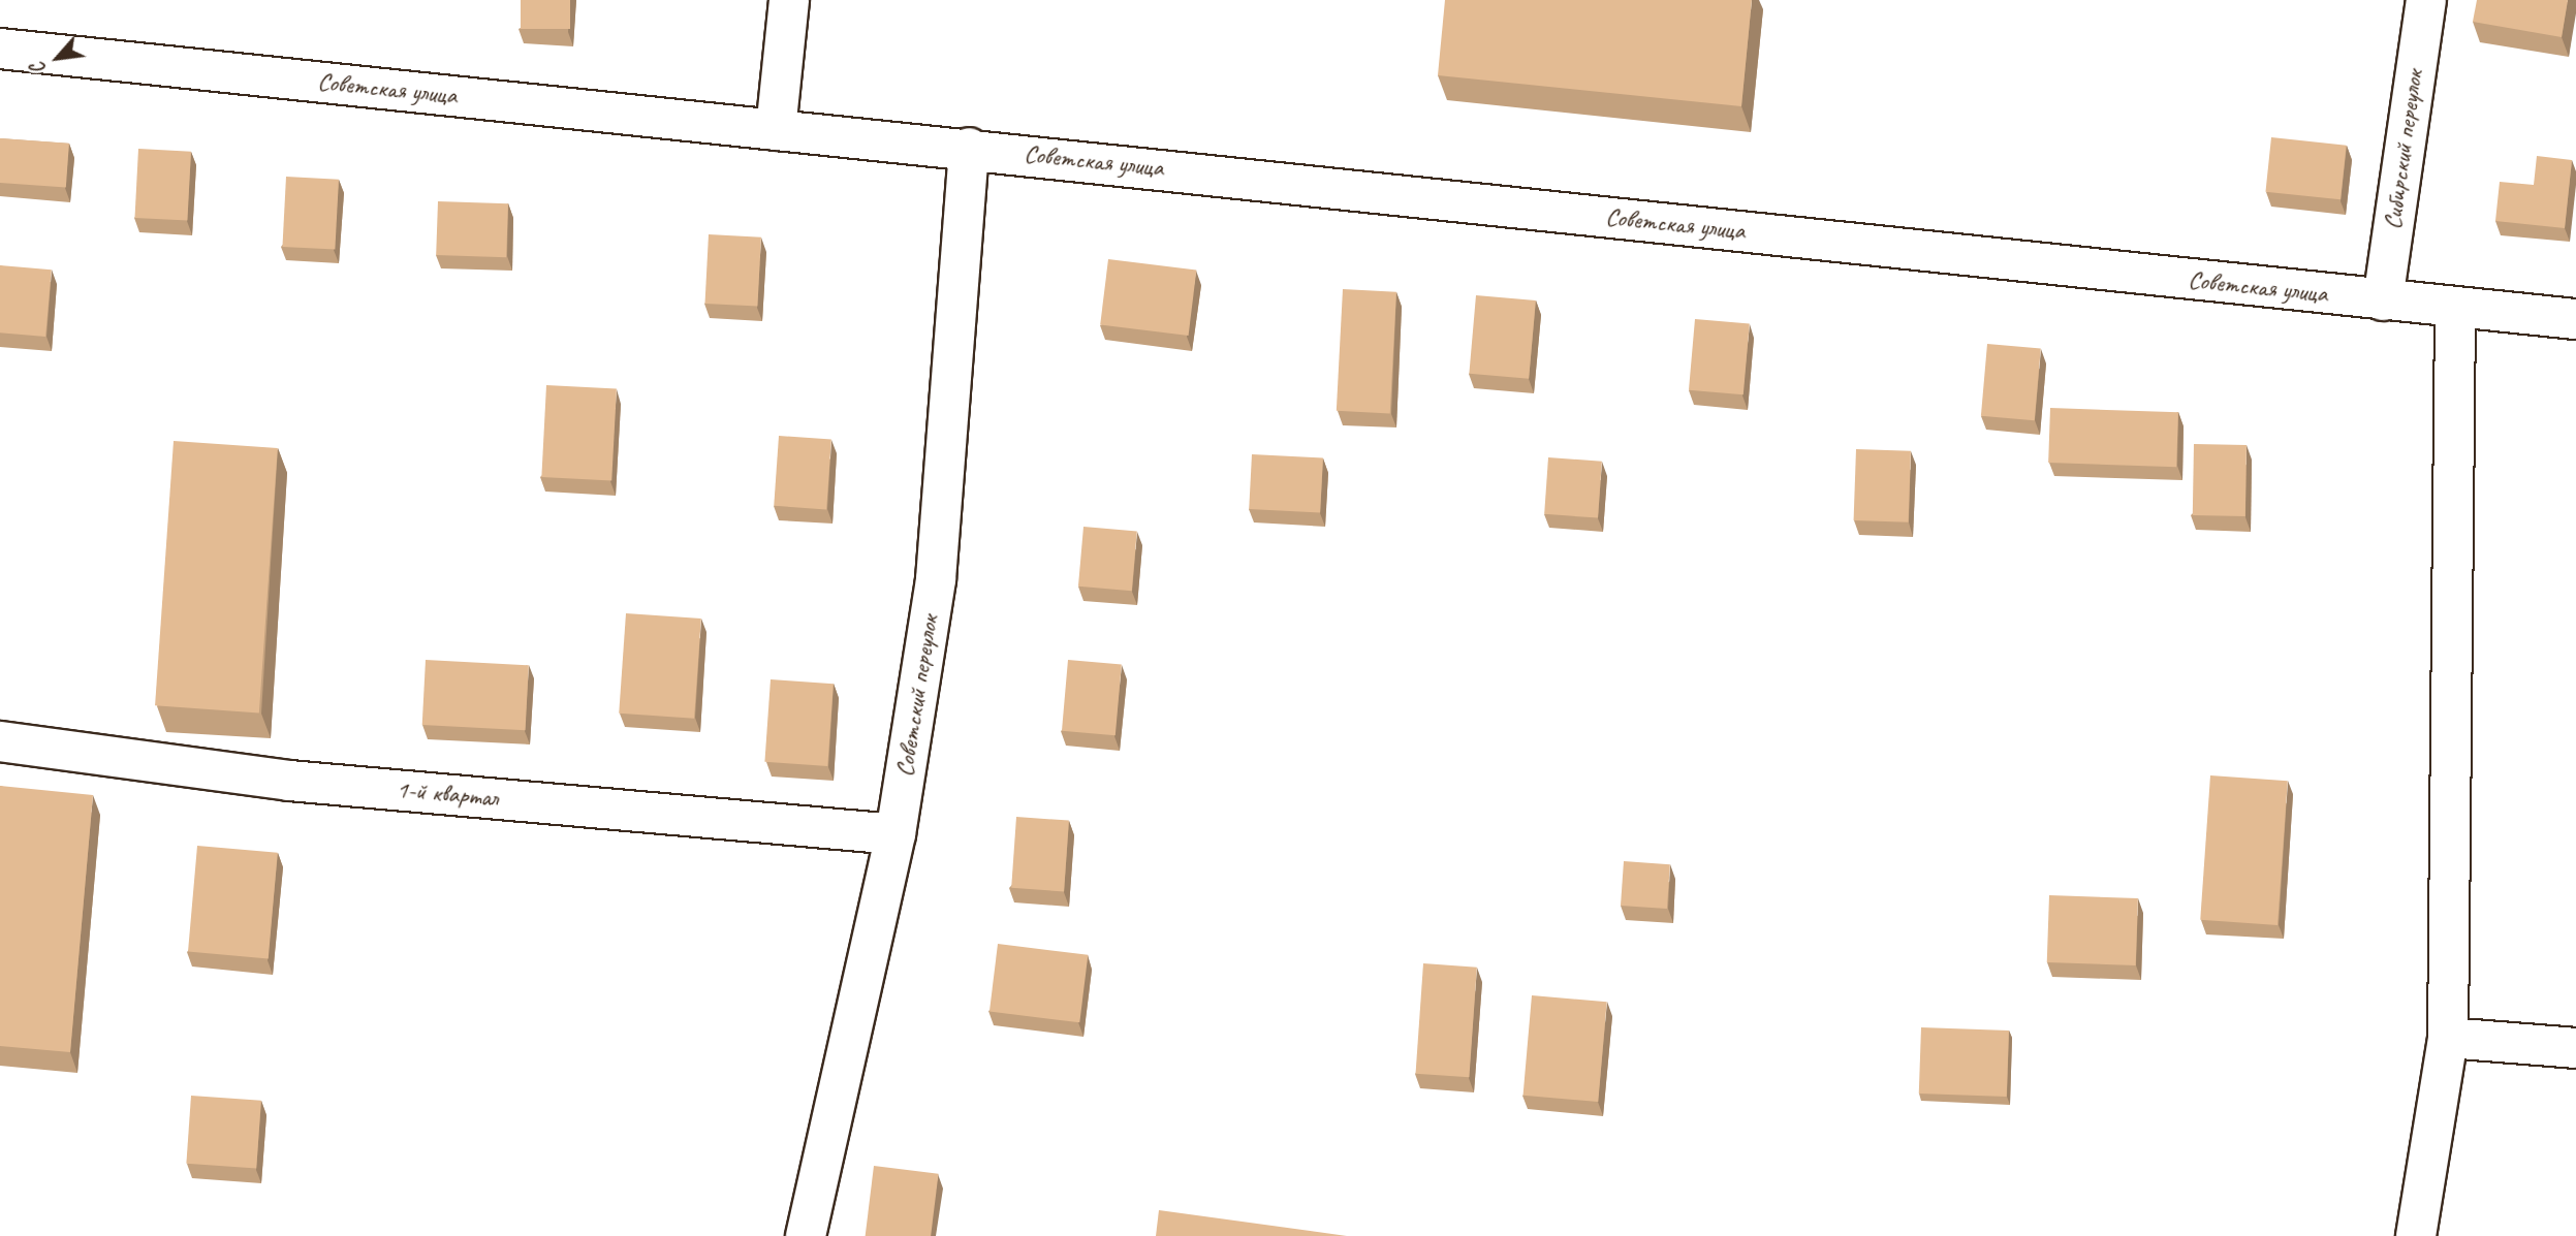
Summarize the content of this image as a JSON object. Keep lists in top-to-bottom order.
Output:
{
  "streets": {
    "street": [
      "Советская улица",
      "Сибирский переулок",
      "Советский переулок",
      "1-й квартал"
    ]
  },
  "crossings": [
    ["Советская улица", "Сибирский переулок"],
    ["Советская улица", "Советский переулок"],
    ["Советский переулок", "1-й квартал"]
  ],
  "north": "bottom left"
}
